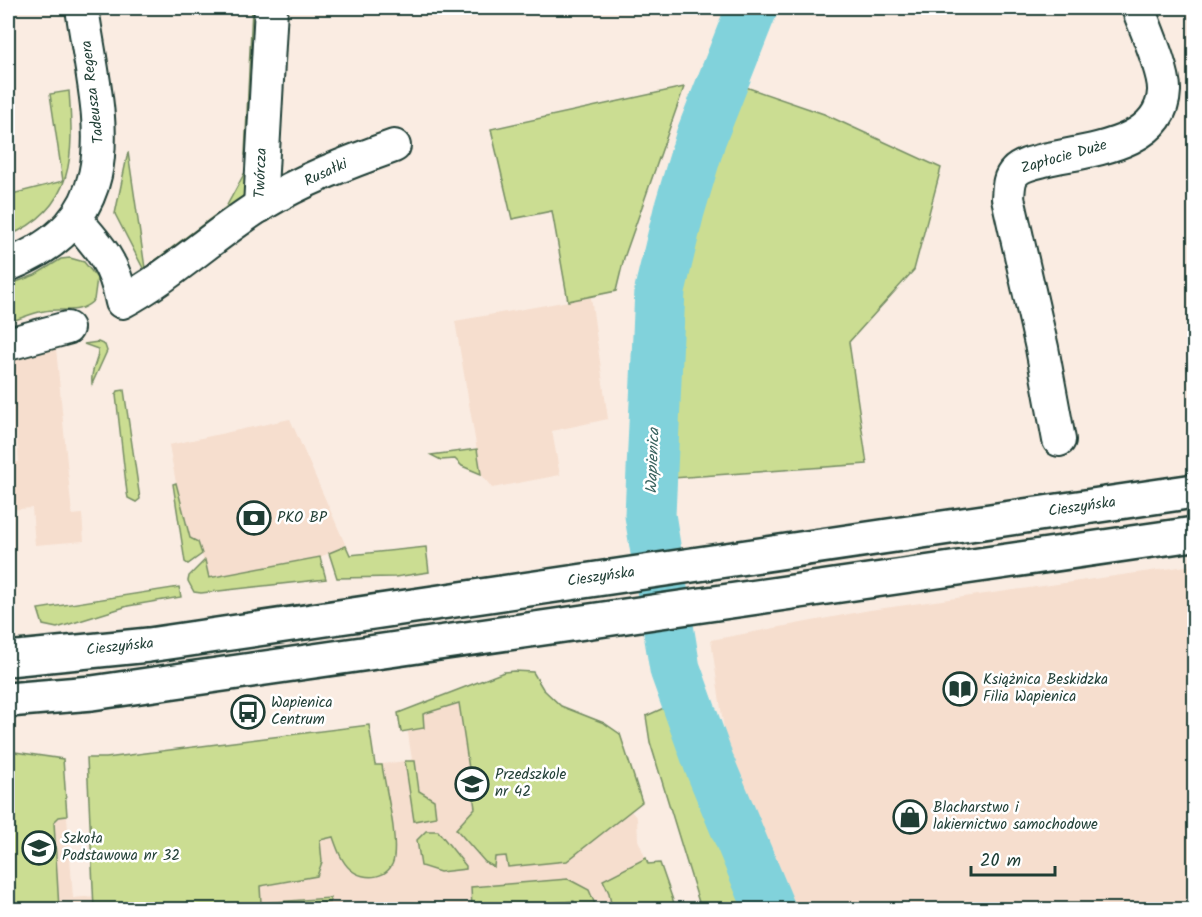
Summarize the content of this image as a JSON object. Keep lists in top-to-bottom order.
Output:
{
  "streets": {
    "main road": ["Cieszyńska"],
    "street": [
      "Tadeusza Regera",
      "Zapłocie Duże",
      "Twórcza",
      "Rusałki"
    ]
  },
  "crossings": [
    ["Tadeusza Regera", "Twórcza"],
    ["Twórcza", "Rusałki"]
  ],
  "water": ["Wapienica"],
  "places": {
    "bank": ["PKO BP"],
    "library": ["Książnica Beskidzka Filia Wapienica"],
    "bus stop": ["Wapienica Centrum"],
    "school or university": ["Przedszkole nr 42", "Szkoła Podstawowa nr 32"],
    "shop": ["Blacharstwo i lakiernictwo samochodowe"]
  },
  "scale_bar": "20 m"
}
